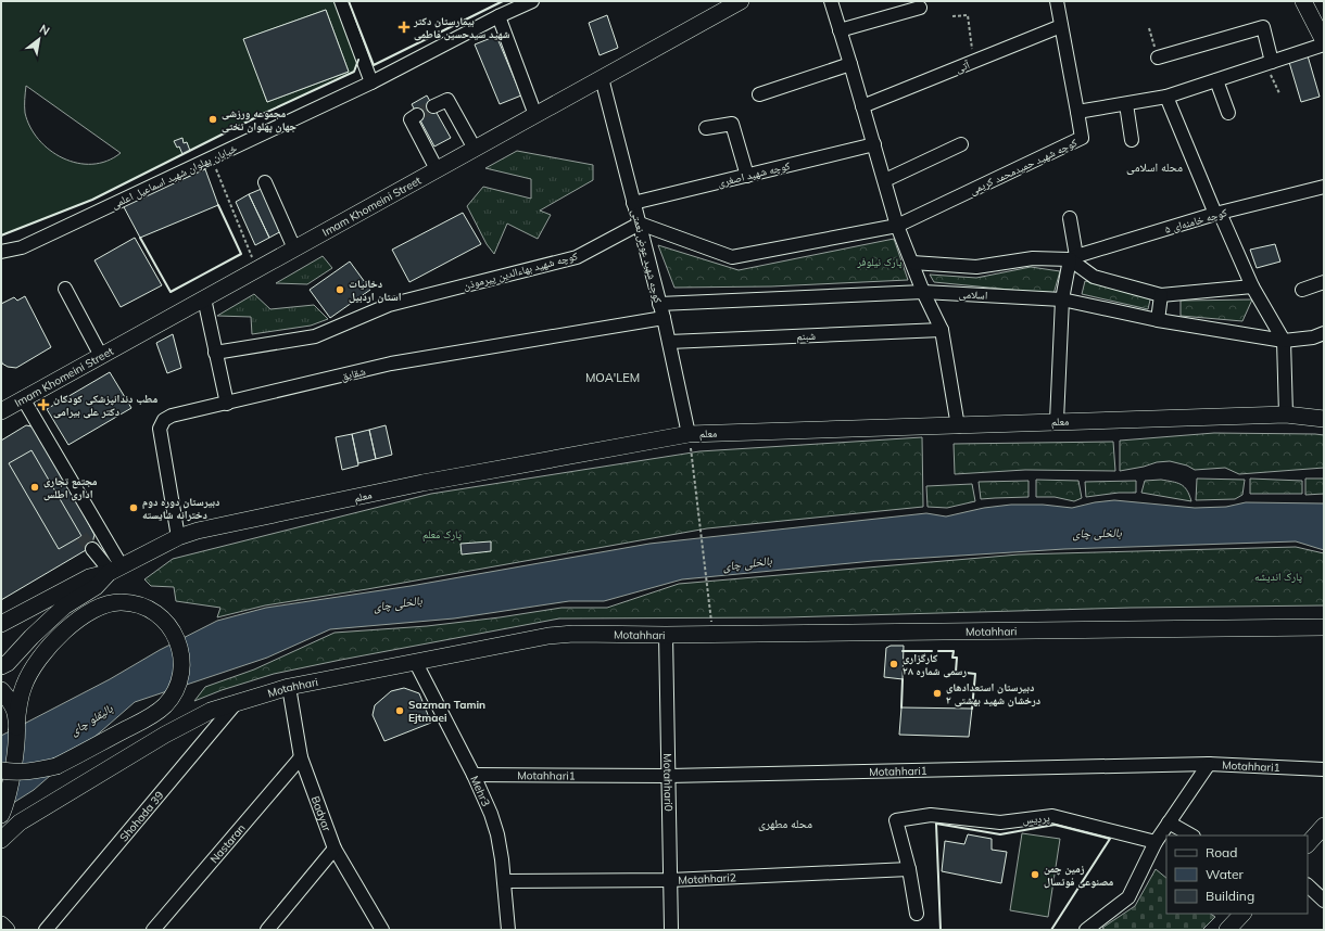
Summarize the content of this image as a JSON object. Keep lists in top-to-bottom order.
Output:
{
  "streets": {
    "main road": ["Imam Khomeini Street", "معلم", "Motahhari"],
    "street": [
      "آتی",
      "کوچه شهید حمیدمحمد کریمی",
      "کوچه شهید اصغری",
      "خیابان پهلوان شهید اسماعیل اعلمی",
      "کوچه خامنه‌ای ۵",
      "کوچه شهید عوض نعمتی",
      "کوچه شهید بهاءالدین پیرموذن",
      "اسلامی",
      "شبنم",
      "شقایق",
      "Motahhari1",
      "Motahhari0",
      "Mehr3",
      "Badyar",
      "Shohada 39",
      "پردیس",
      "Nastaran",
      "Motahhari2"
    ]
  },
  "crossings": [
    ["کوچه شهید اصغری", "کوچه شهید عوض نعمتی"],
    ["Imam Khomeini Street", "کوچه شهید عوض نعمتی"],
    ["کوچه شهید عوض نعمتی", "کوچه شهید بهاءالدین پیرموذن"],
    ["کوچه شهید عوض نعمتی", "اسلامی"],
    ["کوچه شهید عوض نعمتی", "شبنم"],
    ["کوچه شهید عوض نعمتی", "شقایق"],
    ["کوچه شهید عوض نعمتی", "معلم"],
    ["شقایق", "معلم"],
    ["Motahhari", "Motahhari0"],
    ["Motahhari", "Mehr3"],
    ["Motahhari", "Badyar"],
    ["Motahhari", "Shohada 39"],
    ["Motahhari1", "Motahhari0"],
    ["Motahhari1", "Mehr3"],
    ["Motahhari0", "Motahhari2"],
    ["Mehr3", "Motahhari2"],
    ["Badyar", "Nastaran"],
    ["پردیس", "Motahhari2"]
  ],
  "districts": ["محله اسلامی", "MOA'LEM", "محله مطهری"],
  "water": ["بالخلی چای", "بالیقلو چای"],
  "parks": ["پارک نیلوفر", "پارک معلم", "پارک اندیشه"],
  "places": {
    "health": ["بیمارستان دکتر شهید سیدحسین فاطمی", "مطب دندانپزشکی کودکان دکتر علی بیرامی"],
    "other": [
      "مجموعه ورزشی جهان پهلوان تختی",
      "دخانیات استان اردبیل",
      "مجتمع تجاری اداری اطلس",
      "دبیرستان دوره دوم دخترانه شایسته",
      "کارگزاری رسمی شماره ۲۸",
      "دبیرستان استعدادهای درخشان شهید بهشتی ۲",
      "Sazman Tamin Ejtmaei",
      "زمین چمن مصنوعی فوتسال"
    ]
  },
  "legend": ["Road", "Water", "Building"],
  "north": "top right"
}
